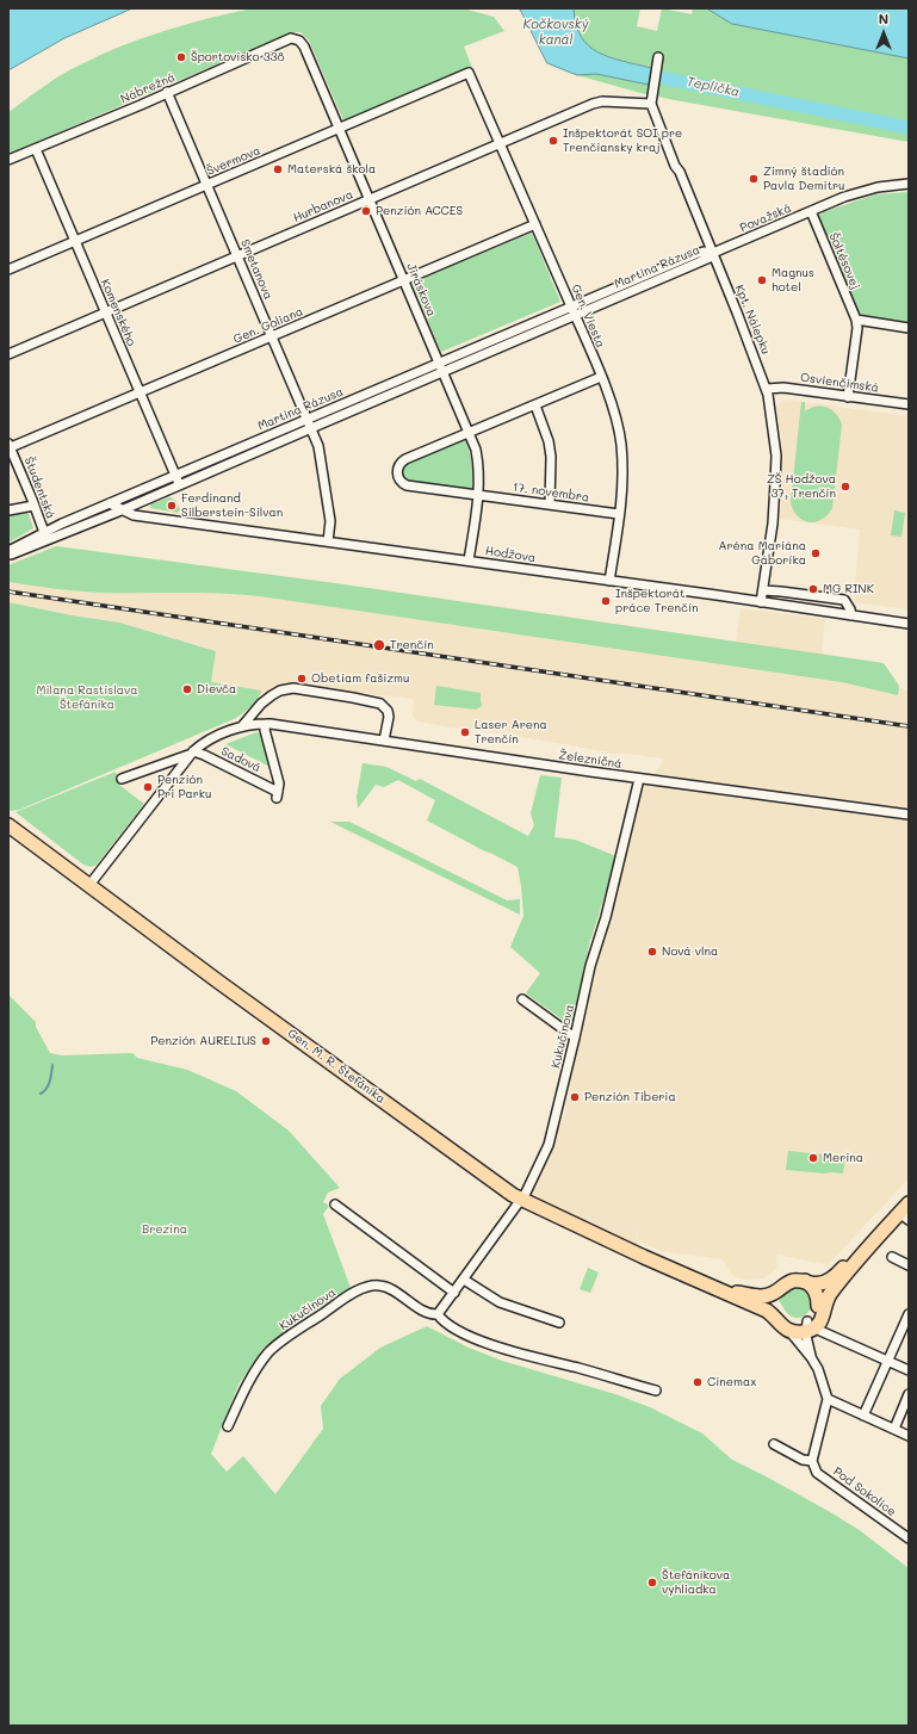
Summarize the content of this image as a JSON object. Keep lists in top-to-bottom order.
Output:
{
  "streets": {
    "main road": ["Gen. M. R. Štefánika"],
    "street": [
      "Nábrežná",
      "Švermova",
      "Hurbanova",
      "Považská",
      "Šoltésovej",
      "Martina Rázusa",
      "Smetanova",
      "Jiráskova",
      "Komenského",
      "Gen. Viesta",
      "Kpt. Nálepku",
      "Gen. Goliana",
      "Osvienčimská",
      "Študentská",
      "17. novembra",
      "Hodžova",
      "Sadová",
      "Železničná",
      "Kukučínova",
      "Pod Sokolice"
    ]
  },
  "crossings": [
    ["Nábrežná", "Smetanova"],
    ["Nábrežná", "Jiráskova"],
    ["Nábrežná", "Komenského"],
    ["Švermova", "Smetanova"],
    ["Švermova", "Jiráskova"],
    ["Švermova", "Komenského"],
    ["Švermova", "Gen. Viesta"],
    ["Hurbanova", "Smetanova"],
    ["Hurbanova", "Jiráskova"],
    ["Hurbanova", "Komenského"],
    ["Hurbanova", "Gen. Viesta"],
    ["Hurbanova", "Kpt. Nálepku"],
    ["Považská", "Šoltésovej"],
    ["Považská", "Martina Rázusa"],
    ["Považská", "Kpt. Nálepku"],
    ["Šoltésovej", "Osvienčimská"],
    ["Martina Rázusa", "Smetanova"],
    ["Martina Rázusa", "Jiráskova"],
    ["Martina Rázusa", "Komenského"],
    ["Martina Rázusa", "Gen. Viesta"],
    ["Martina Rázusa", "Kpt. Nálepku"],
    ["Martina Rázusa", "Študentská"],
    ["Martina Rázusa", "Hodžova"],
    ["Smetanova", "Gen. Goliana"],
    ["Smetanova", "Hodžova"],
    ["Jiráskova", "Gen. Goliana"],
    ["Jiráskova", "17. novembra"],
    ["Jiráskova", "Hodžova"],
    ["Komenského", "Gen. Goliana"],
    ["Gen. Viesta", "Gen. Goliana"],
    ["Gen. Viesta", "17. novembra"],
    ["Gen. Viesta", "Hodžova"],
    ["Kpt. Nálepku", "Osvienčimská"],
    ["Kpt. Nálepku", "Hodžova"],
    ["Gen. Goliana", "Študentská"],
    ["Sadová", "Železničná"],
    ["Železničná", "Kukučínova"],
    ["Kukučínova", "Gen. M. R. Štefánika"]
  ],
  "water": ["Kočkovský kanál", "Teplička"],
  "parks": ["Milana Rastislava Štefánika", "Brezina"],
  "places": [
    "Športovisko 338",
    "Inšpektorát SOI pre Trenčiansky kraj",
    "Materská škola",
    "Zimný štadión Pavla Demitru",
    "Penzión ACCES",
    "Magnus hotel",
    "ZŠ Hodžova 37, Trenčín",
    "Ferdinand Silberstein-Silvan",
    "Aréna Mariána Gáboríka",
    "MG RINK",
    "Inšpektorát práce Trenčín",
    "Trenčín",
    "Obetiam fašizmu",
    "Dievča",
    "Laser Arena Trenčín",
    "Penzión Pri Parku",
    "Nová vlna",
    "Penzión AURELIUS",
    "Penzión Tiberia",
    "Merina",
    "Cinemax",
    "Štefánikova vyhliadka"
  ],
  "north": "top"
}
